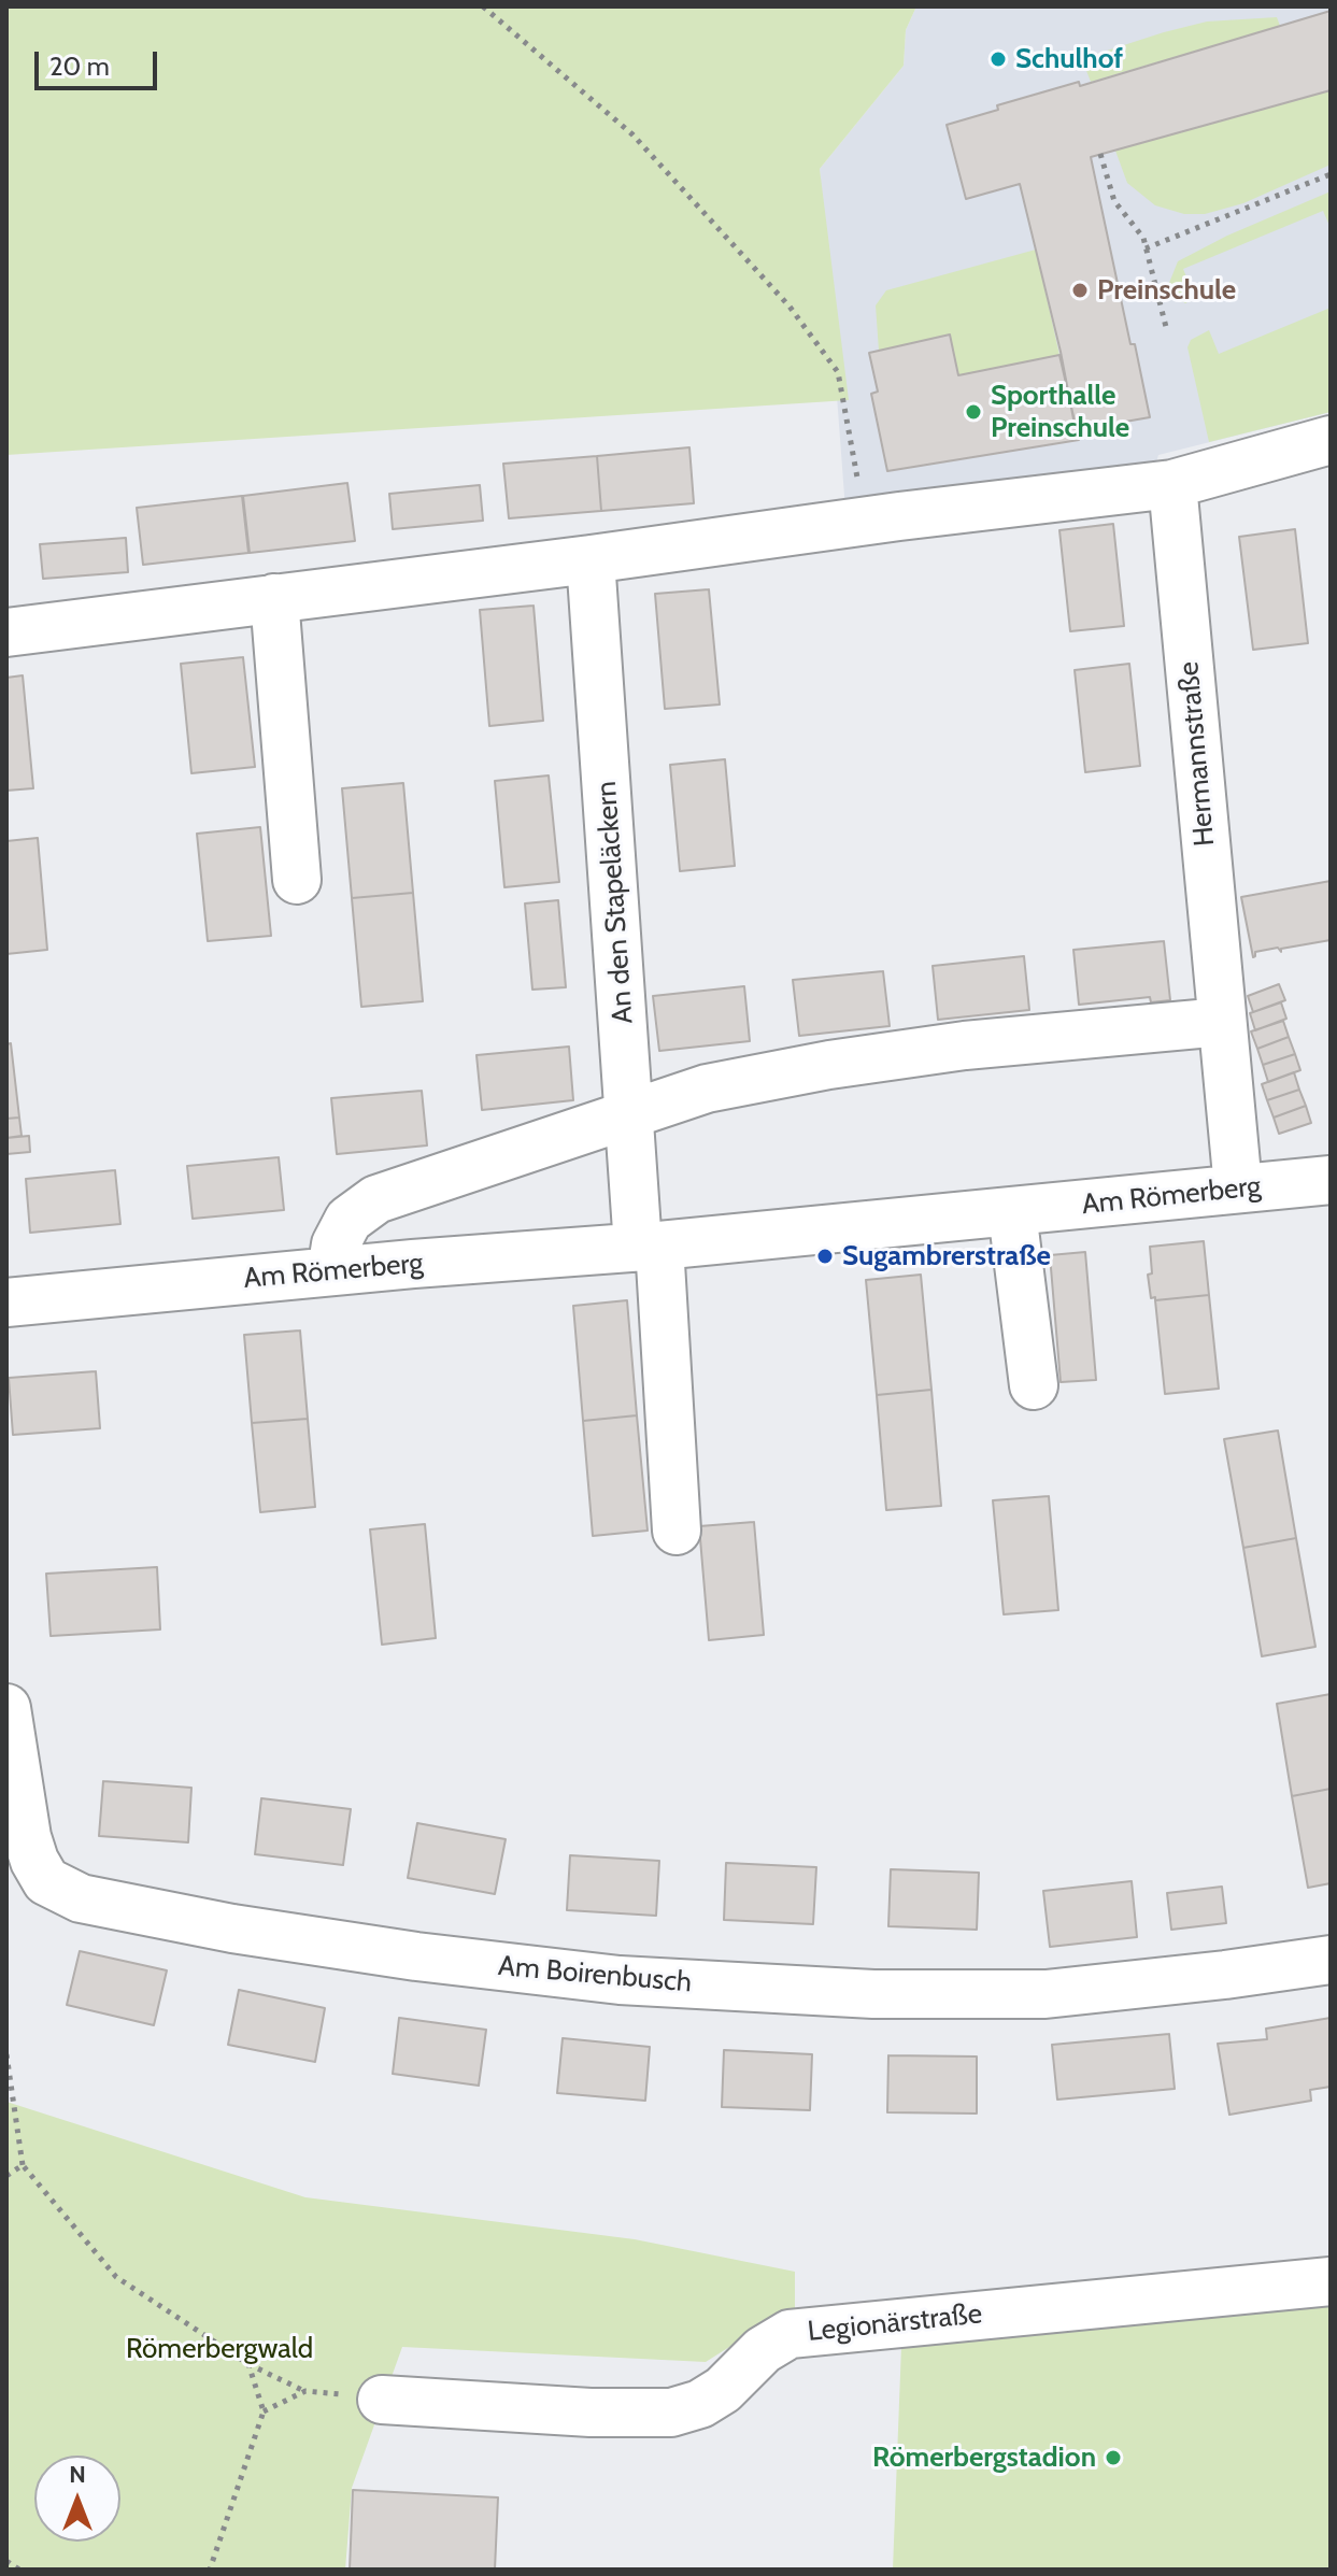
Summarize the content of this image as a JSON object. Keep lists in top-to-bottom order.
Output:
{
  "streets": {
    "street": [
      "Hermannstraße",
      "An den Stapeläckern",
      "Am Römerberg",
      "Am Boirenbusch",
      "Legionärstraße"
    ]
  },
  "crossings": [
    ["Hermannstraße", "Am Römerberg"],
    ["An den Stapeläckern", "Am Römerberg"]
  ],
  "parks": ["Römerbergwald"],
  "places": [
    "Schulhof",
    "Preinschule",
    "Sporthalle Preinschule",
    "Sugambrerstraße",
    "Römerbergstadion"
  ],
  "scale_bar": "20 m",
  "north": "top"
}
